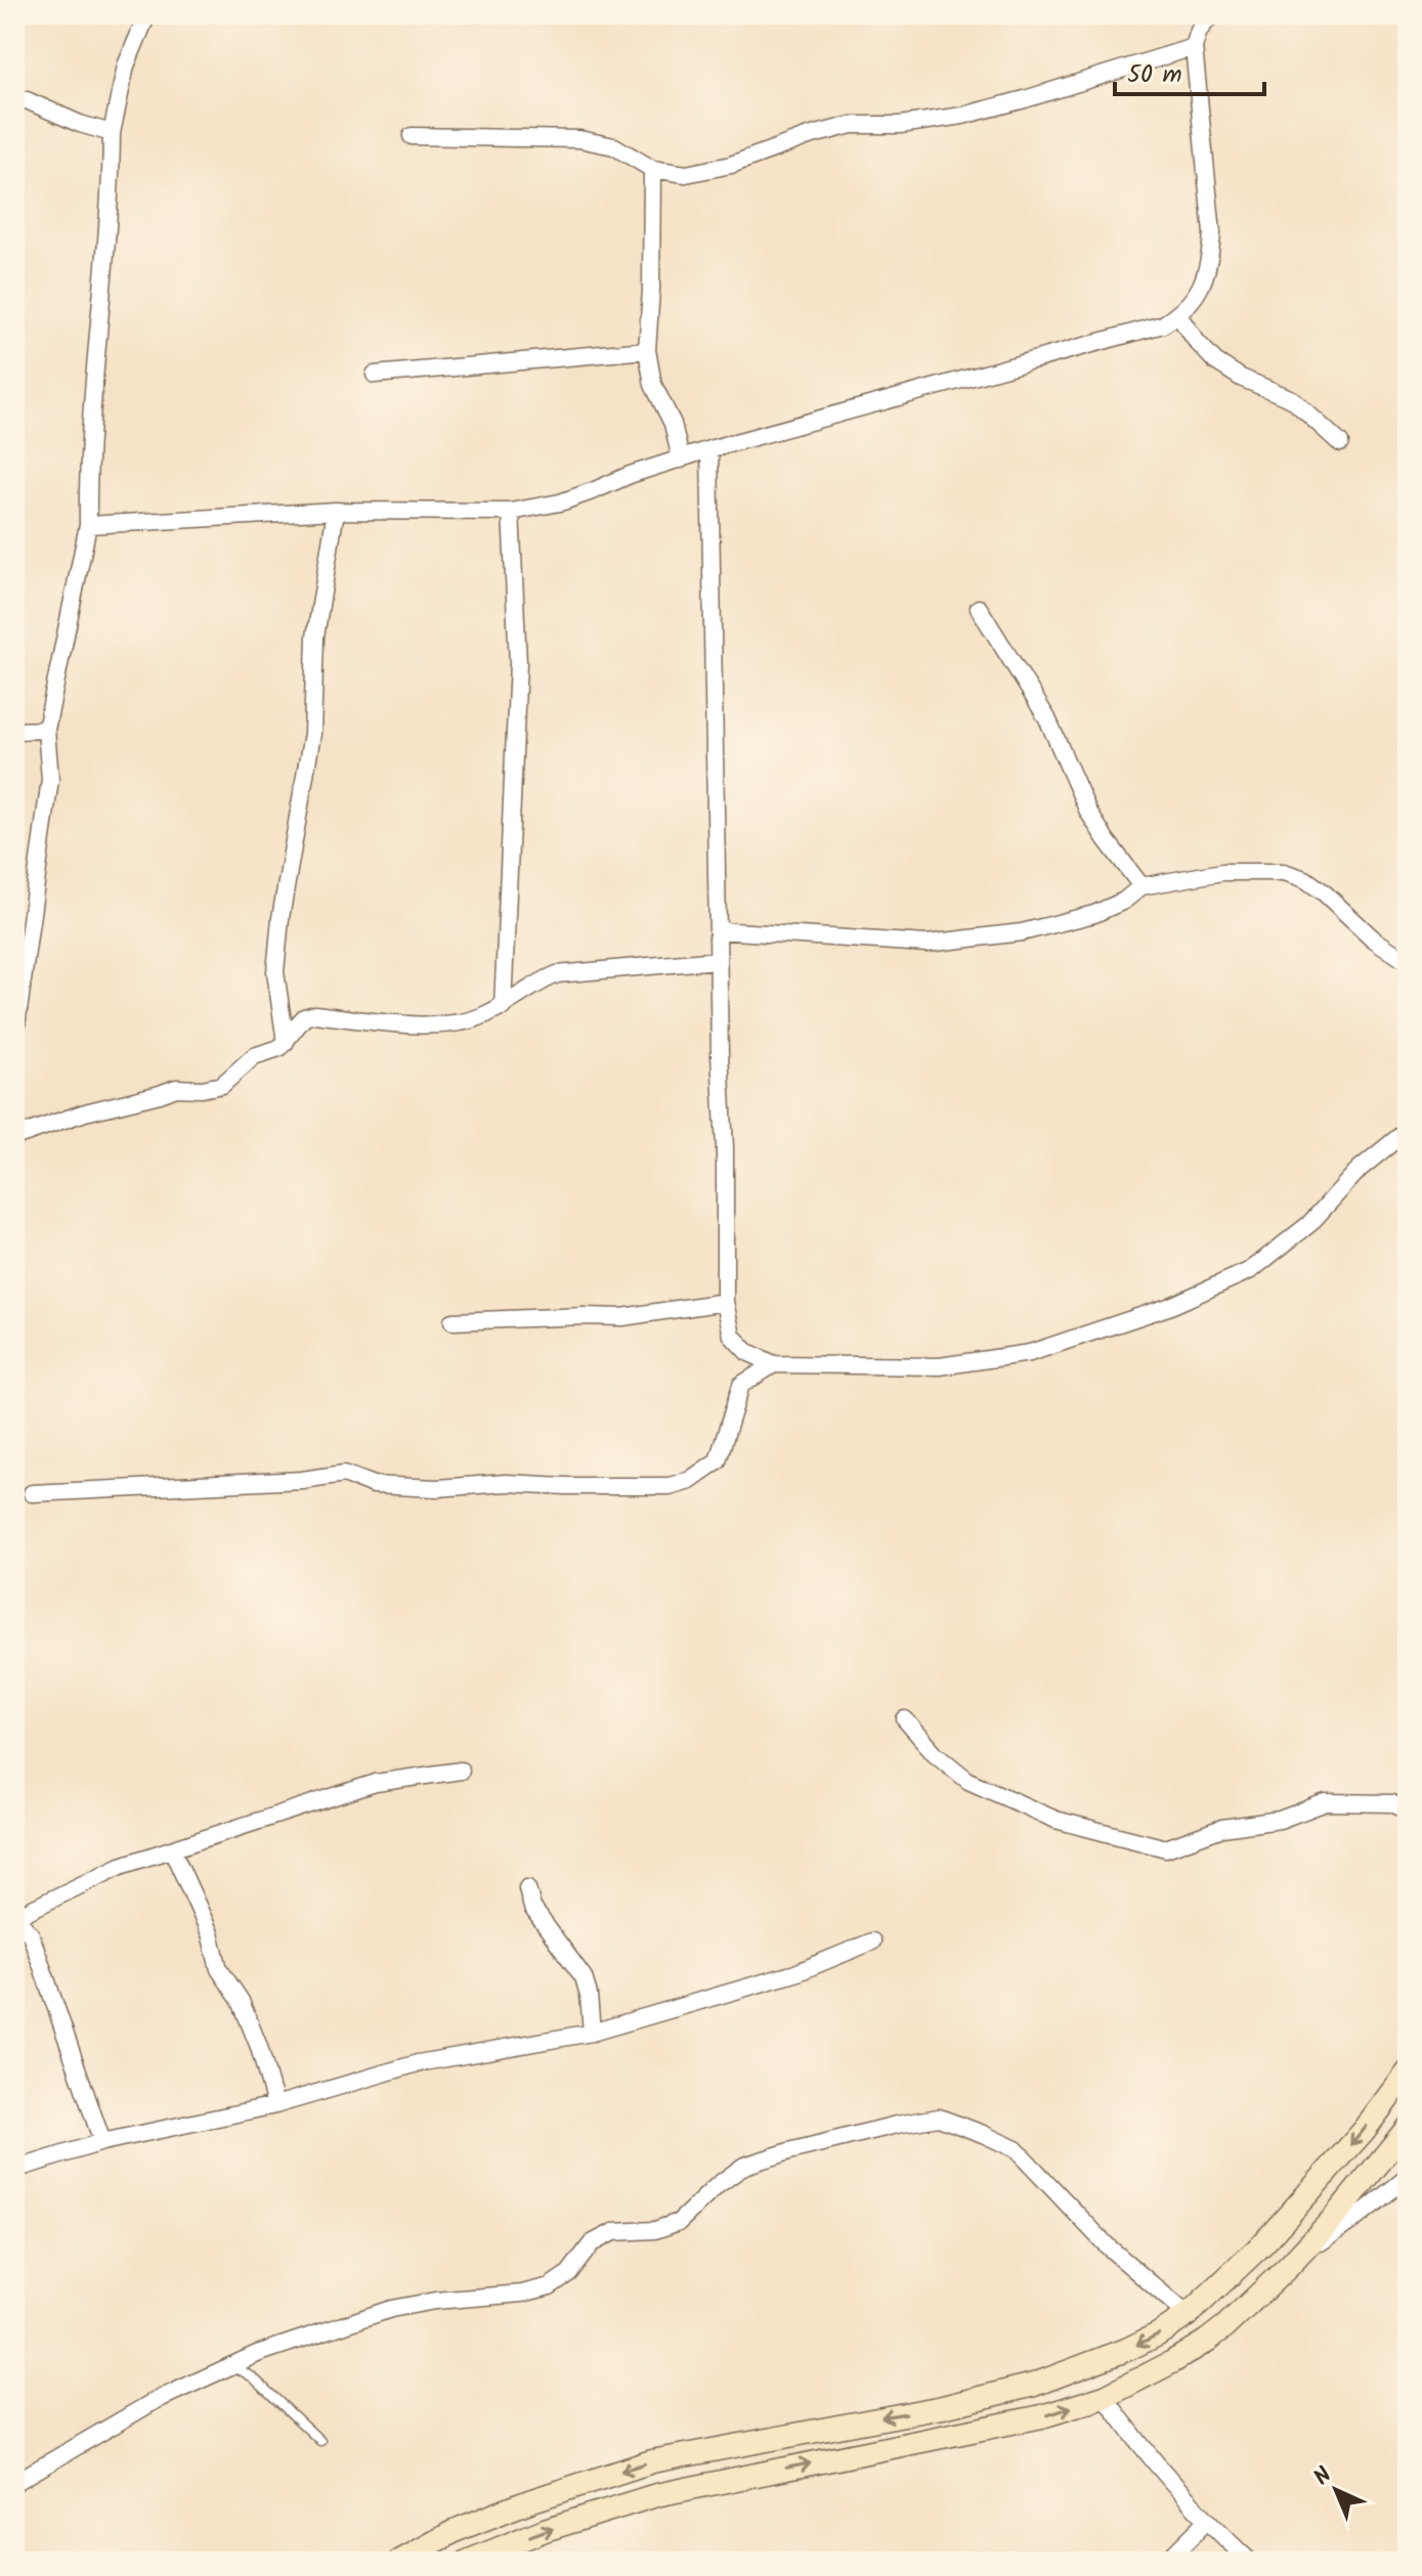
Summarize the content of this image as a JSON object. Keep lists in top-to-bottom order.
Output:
{
  "scale_bar": "50 m",
  "north": "top left"
}
